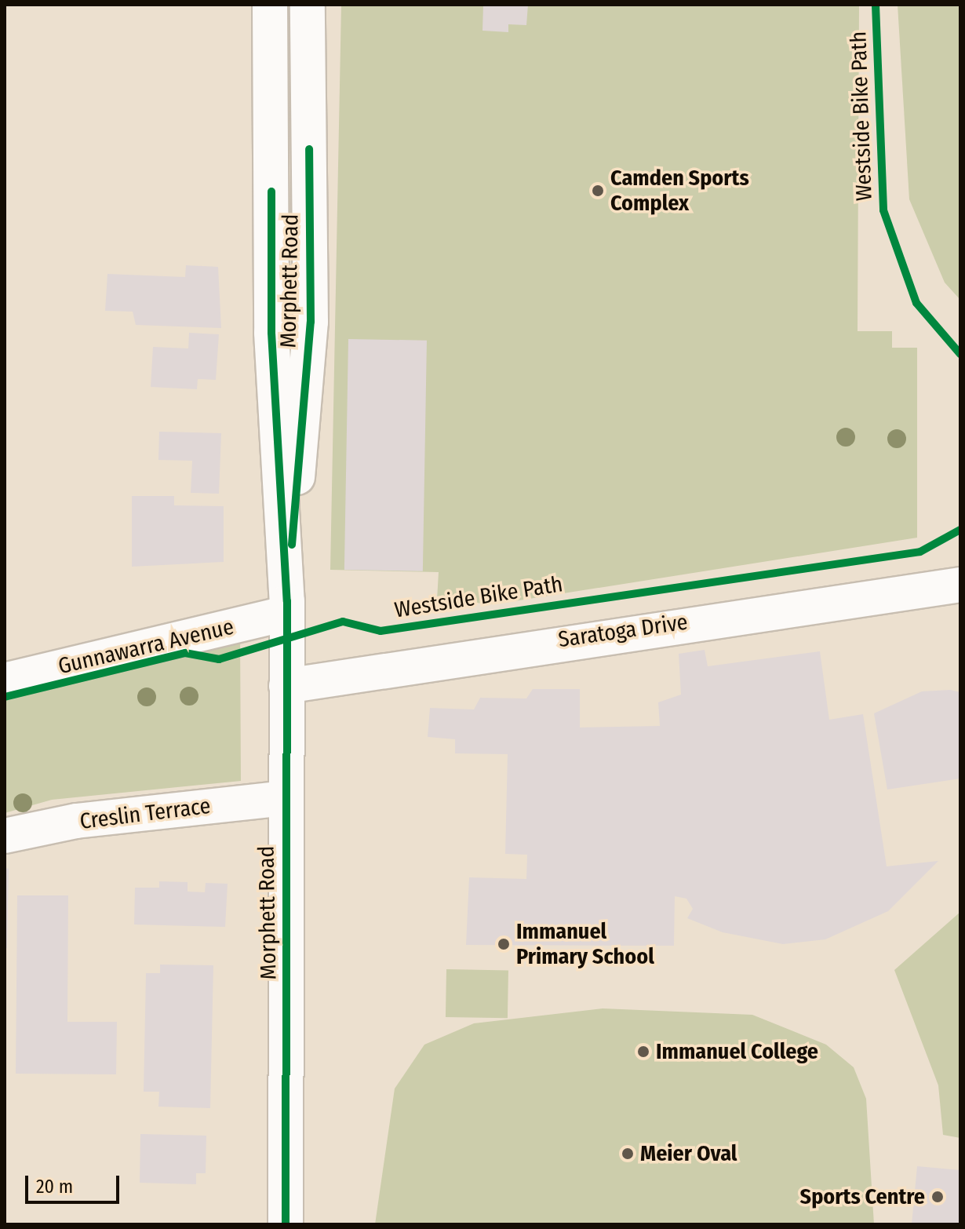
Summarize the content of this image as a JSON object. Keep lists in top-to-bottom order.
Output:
{
  "streets": {
    "street": [
      "Morphett Road",
      "Saratoga Drive",
      "Gunnawarra Avenue",
      "Creslin Terrace"
    ],
    "cycle path": ["Westside Bike Path"]
  },
  "crossings": [
    ["Morphett Road", "Saratoga Drive"],
    ["Morphett Road", "Gunnawarra Avenue"],
    ["Morphett Road", "Creslin Terrace"]
  ],
  "places": [
    "Camden Sports Complex",
    "Immanuel Primary School",
    "Immanuel College",
    "Meier Oval",
    "Sports Centre"
  ],
  "scale_bar": "20 m"
}
